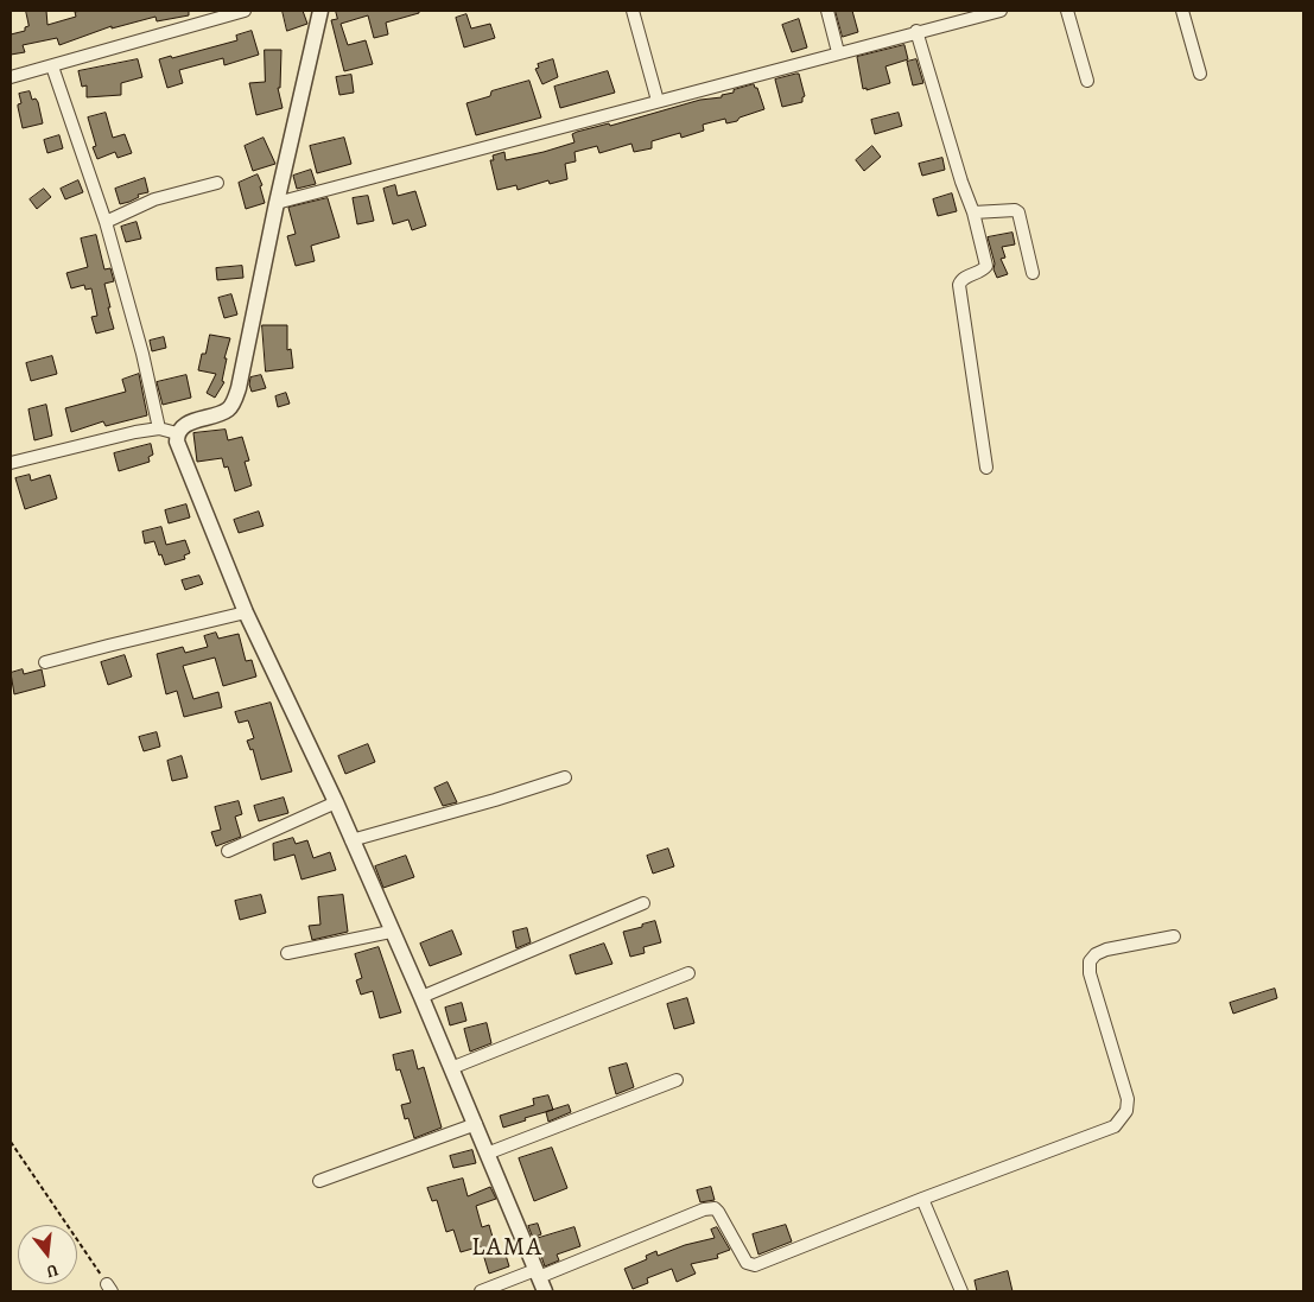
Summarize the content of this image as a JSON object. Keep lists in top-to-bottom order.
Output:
{
  "districts": ["LAMA"],
  "north": "bottom"
}
